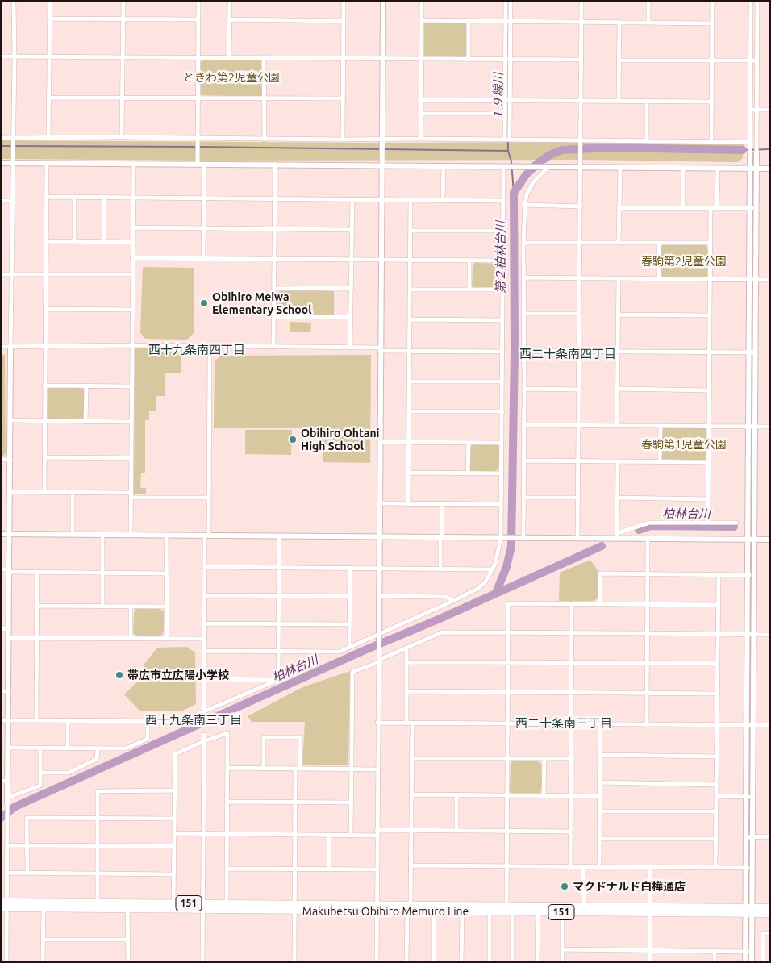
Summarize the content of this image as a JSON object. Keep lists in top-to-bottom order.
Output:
{
  "streets": {
    "main road": ["151", "Makubetsu Obihiro Memuro Line"]
  },
  "districts": [
    "西十九条南四丁目",
    "西二十条南四丁目",
    "西十九条南三丁目",
    "西二十条南三丁目"
  ],
  "water": ["１９線川", "第２柏林台川", "柏林台川"],
  "parks": ["ときわ第2児童公園", "春駒第2児童公園", "春駒第1児童公園"],
  "places": [
    "Obihiro Meiwa Elementary School",
    "Obihiro Ohtani High School",
    "帯広市立広陽小学校",
    "マクドナルド白樺通店"
  ]
}
